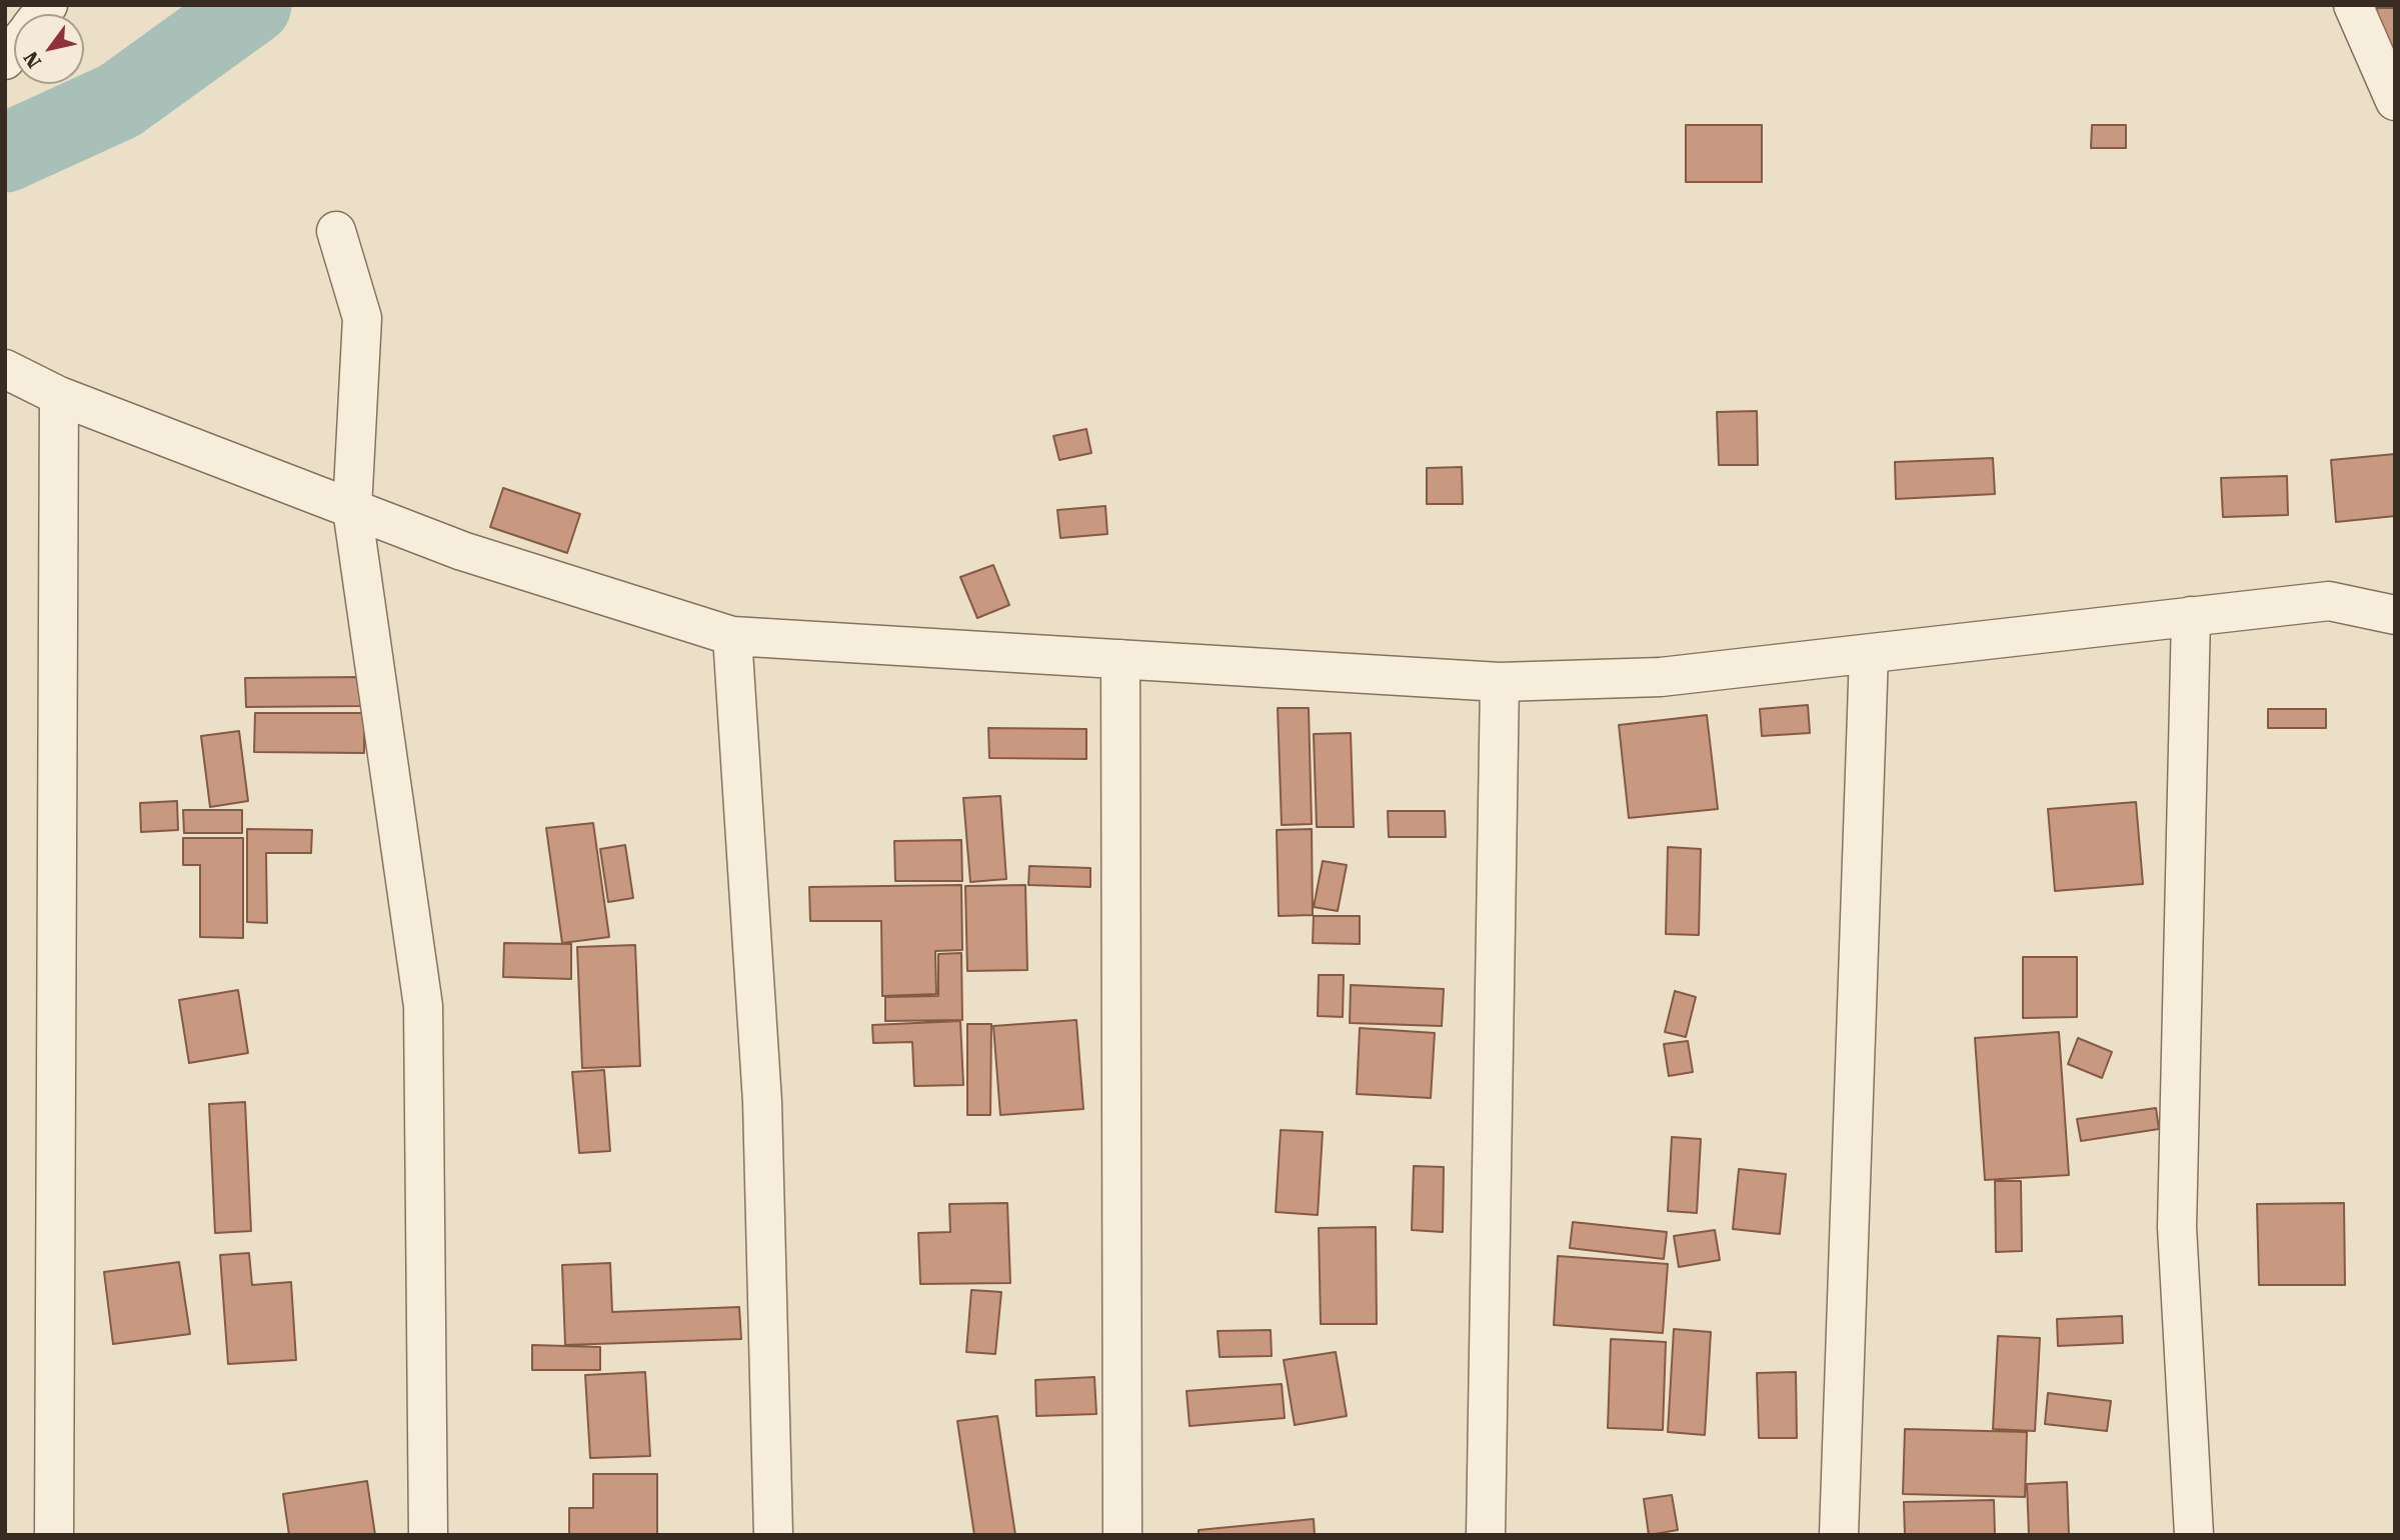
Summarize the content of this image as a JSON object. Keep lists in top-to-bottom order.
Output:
{
  "north": "bottom left"
}
